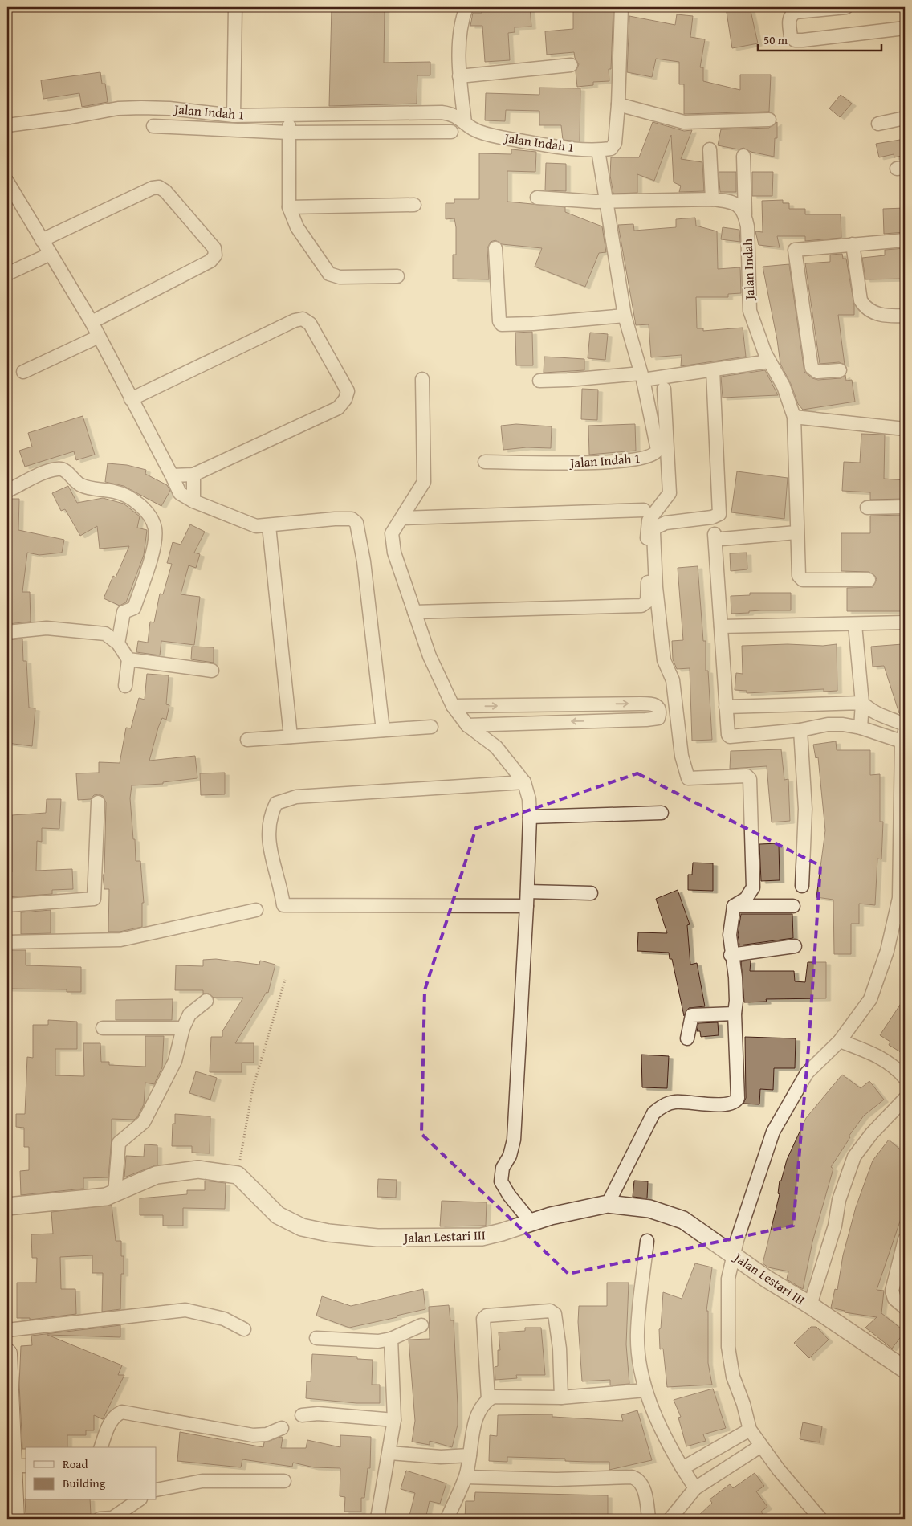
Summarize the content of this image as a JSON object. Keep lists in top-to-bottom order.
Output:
{
  "streets": {
    "street": ["Jalan Indah 1", "Jalan Indah", "Jalan Lestari III"]
  },
  "legend": ["Road", "Building"],
  "scale_bar": "50 m"
}
